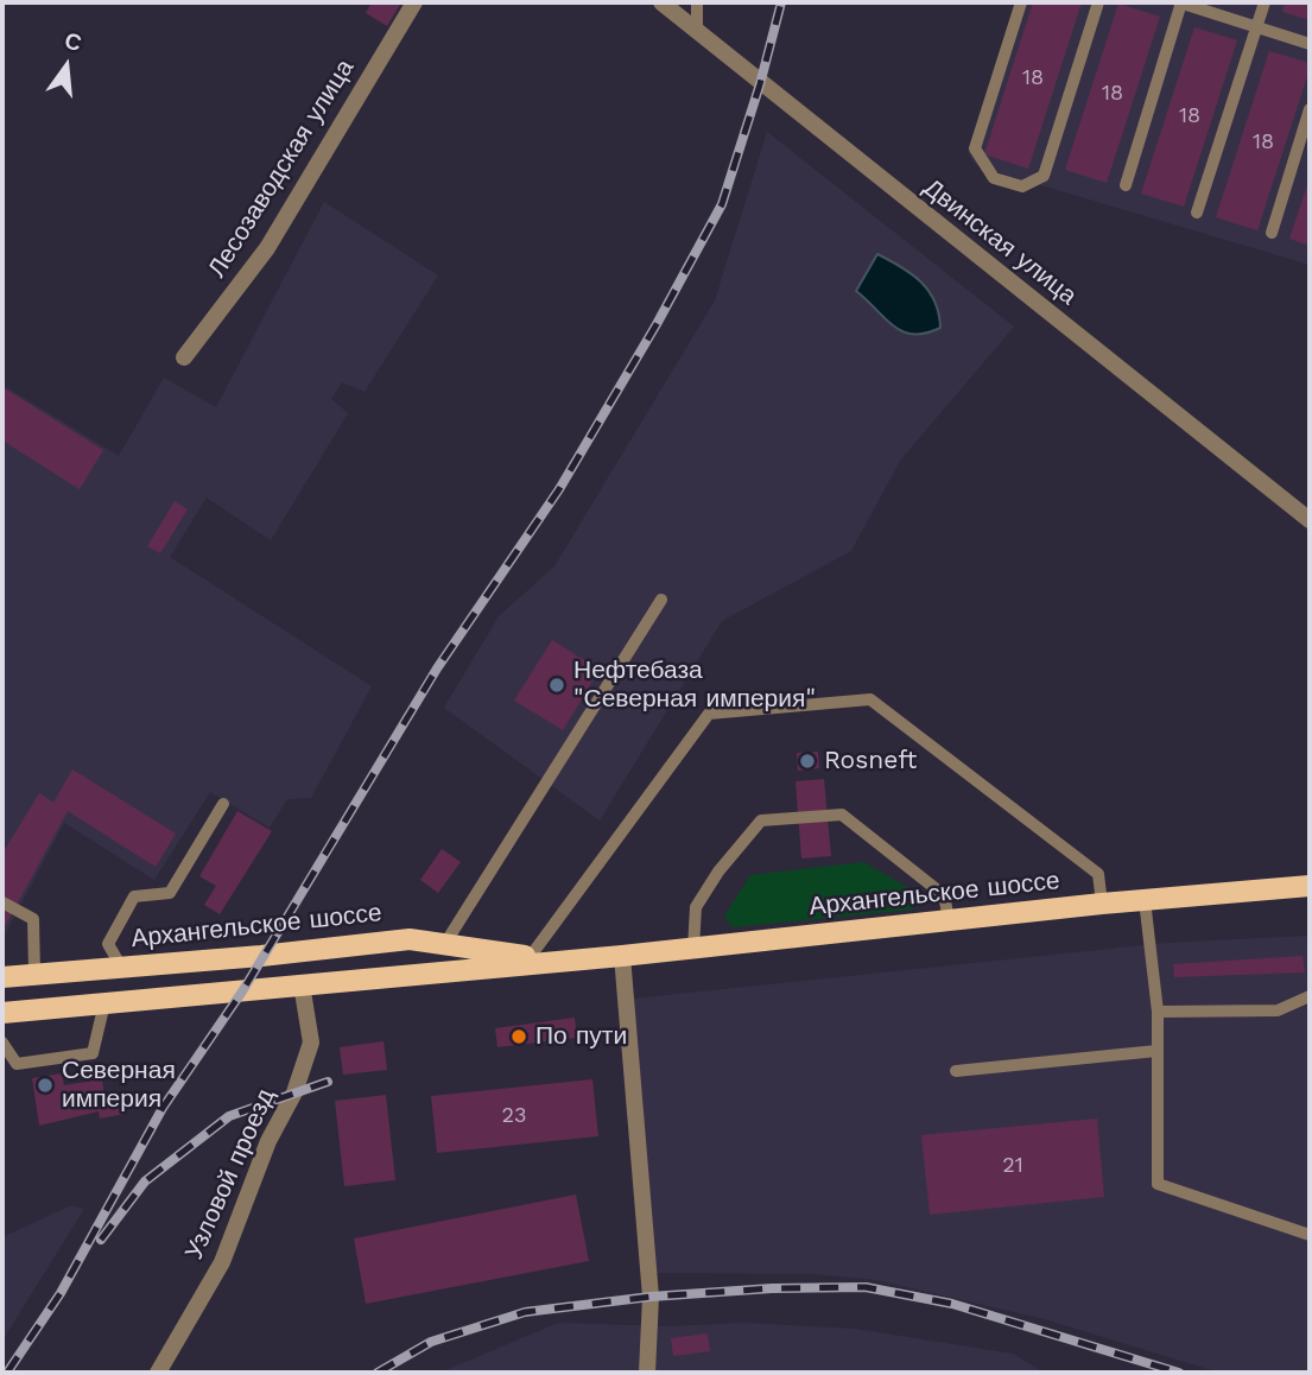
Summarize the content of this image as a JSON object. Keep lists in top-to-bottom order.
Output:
{
  "streets": {
    "main road": ["Архангельское шоссе"],
    "street": ["Лесозаводская улица", "Двинская улица", "Узловой проезд"]
  },
  "crossings": [
    ["Архангельское шоссе", "Узловой проезд"]
  ],
  "places": [
    "Нефтебаза \"Северная империя\"",
    "Rosneft",
    "По пути",
    "Северная империя"
  ],
  "house_numbers": [
    "18",
    "18",
    "18",
    "18",
    "23",
    "21"
  ],
  "north": "top"
}
